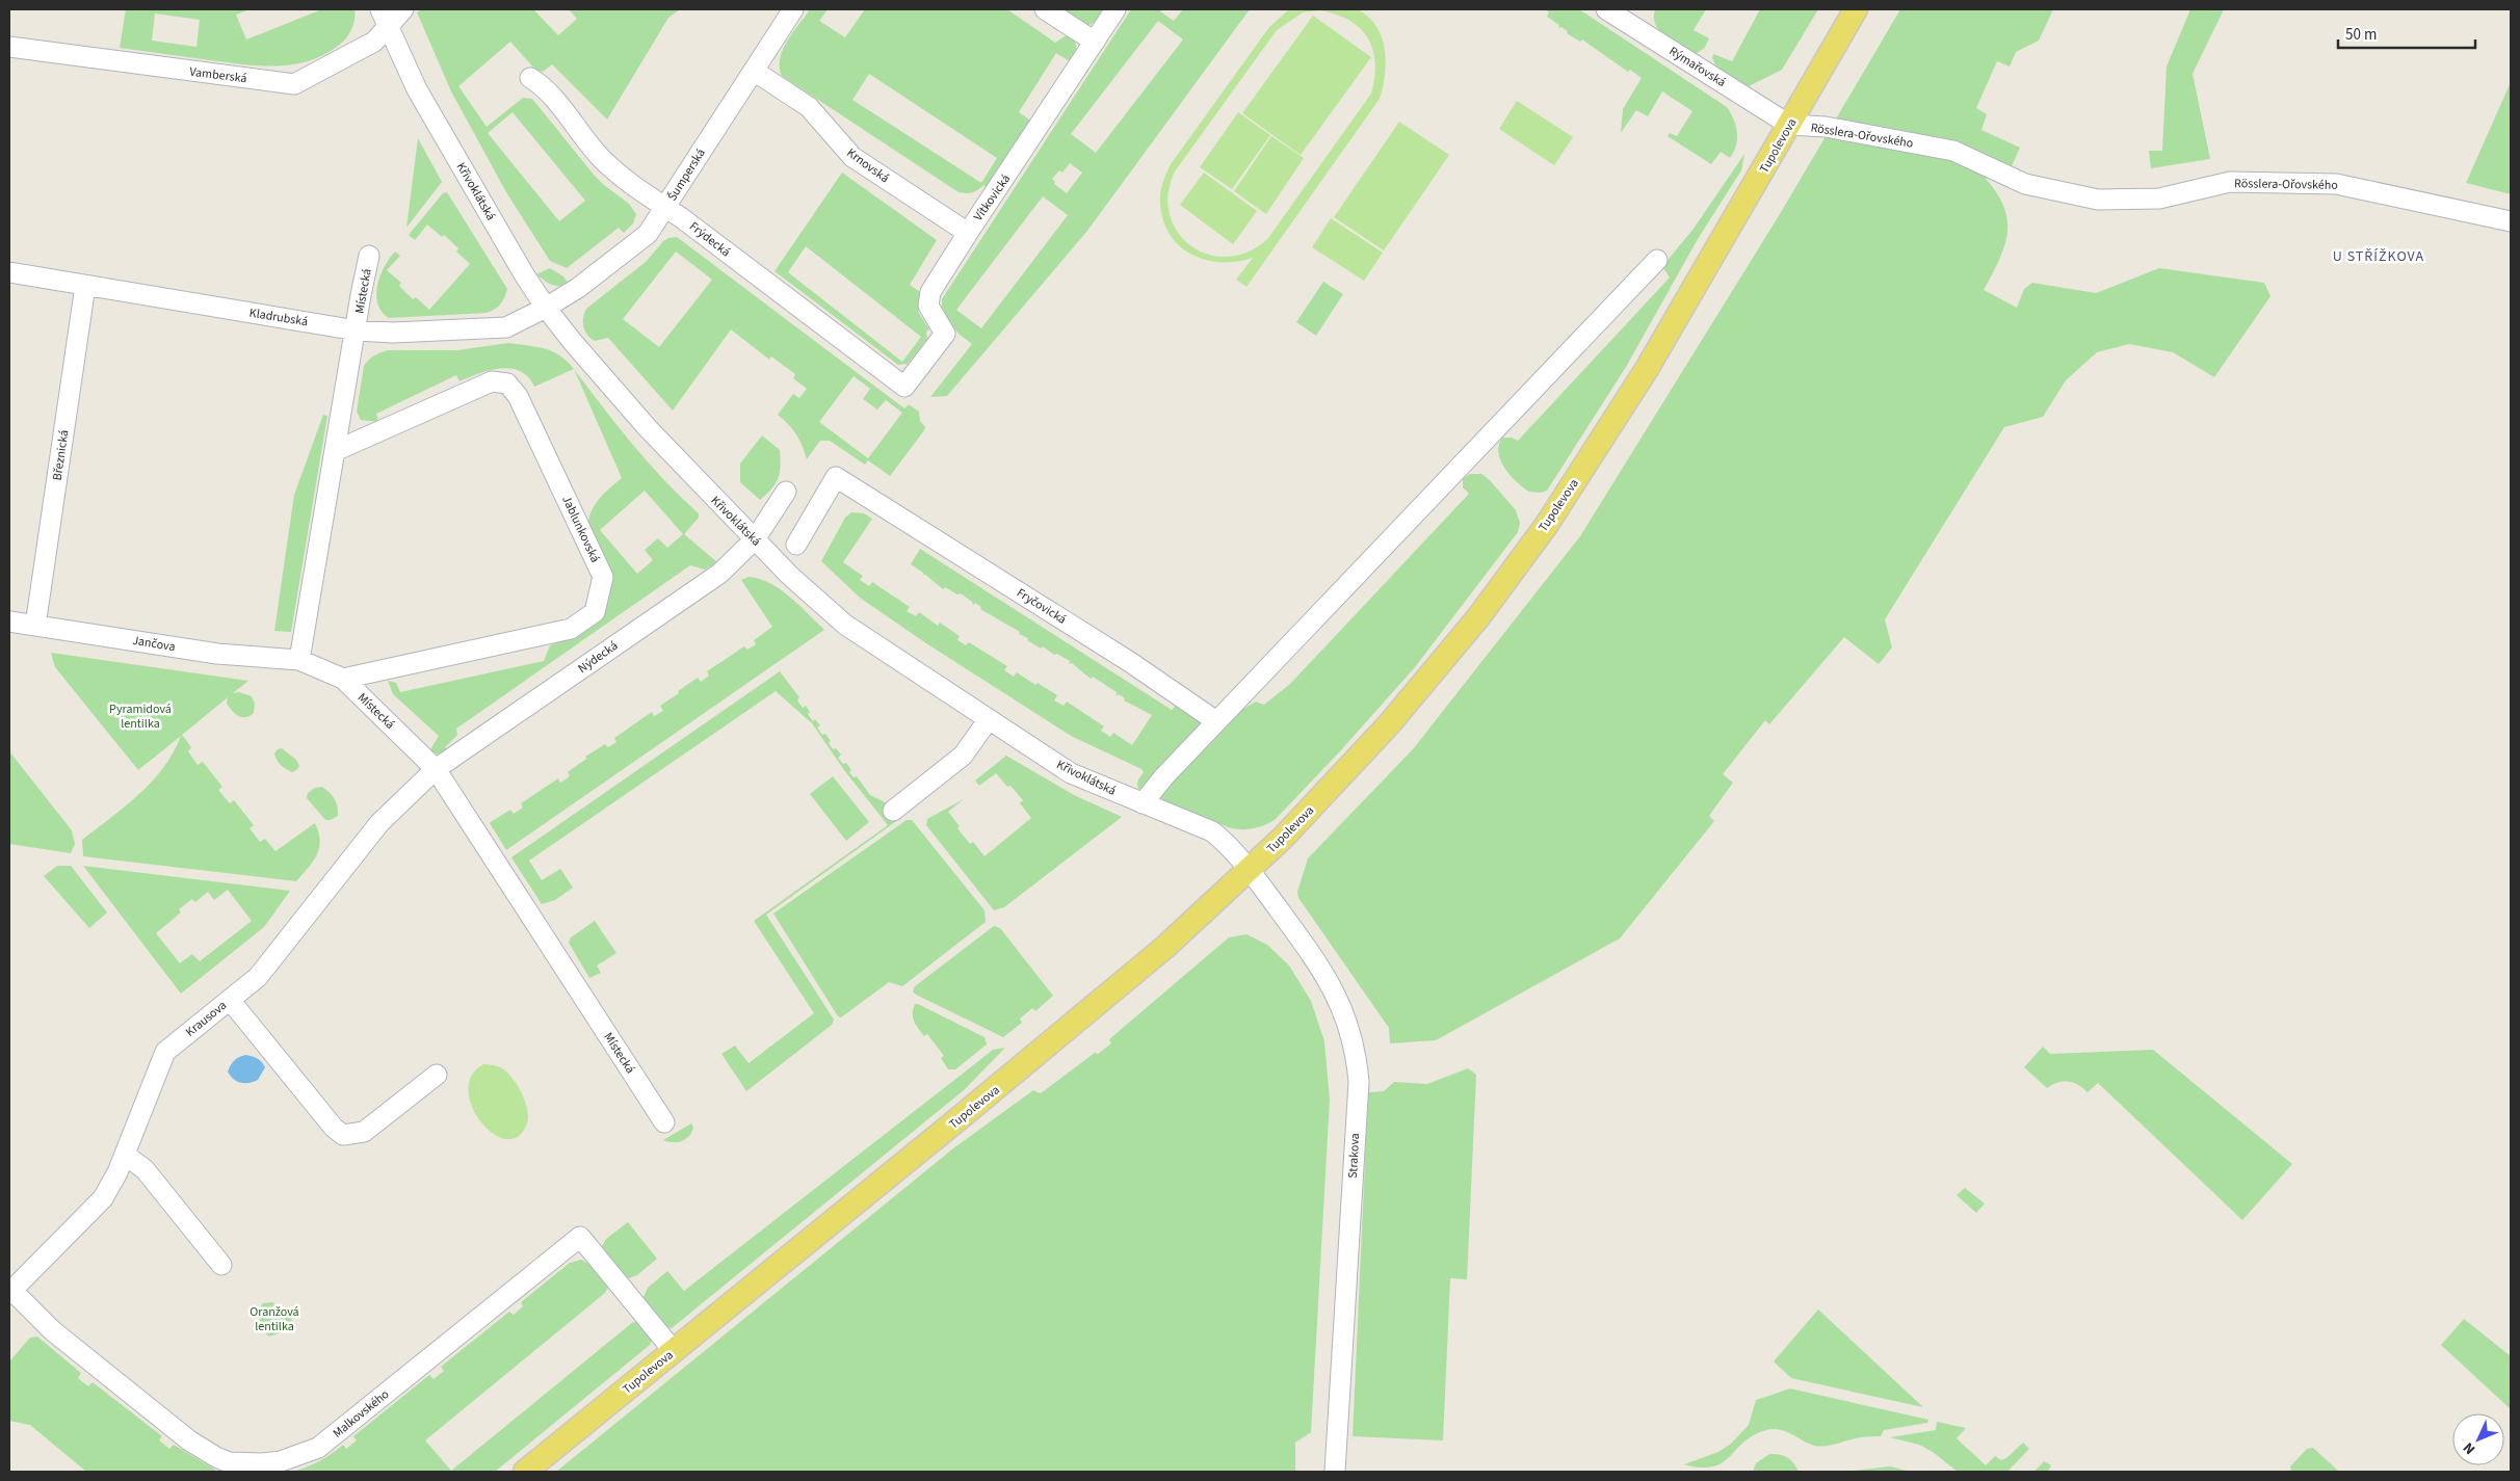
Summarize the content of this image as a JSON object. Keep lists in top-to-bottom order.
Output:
{
  "streets": {
    "main road": ["Tupolevova"],
    "street": [
      "Rýmařovská",
      "Vamberská",
      "Rösslera-Ořovského",
      "Krnovská",
      "Šumperská",
      "Křivoklátská",
      "Vítkovická",
      "Frýdecká",
      "Místecká",
      "Kladrubská",
      "Březnická",
      "Jablunkovská",
      "Fryčovická",
      "Jančova",
      "Nýdecká",
      "Krausova",
      "Strakova",
      "Malkovského"
    ]
  },
  "crossings": [
    ["Rýmařovská", "Rösslera-Ořovského"],
    ["Rýmařovská", "Tupolevova"],
    ["Vamberská", "Křivoklátská"],
    ["Rösslera-Ořovského", "Tupolevova"],
    ["Tupolevova", "Křivoklátská"],
    ["Tupolevova", "Strakova"],
    ["Tupolevova", "Malkovského"],
    ["Krnovská", "Šumperská"],
    ["Krnovská", "Vítkovická"],
    ["Šumperská", "Křivoklátská"],
    ["Šumperská", "Frýdecká"],
    ["Šumperská", "Kladrubská"],
    ["Křivoklátská", "Kladrubská"],
    ["Křivoklátská", "Nýdecká"],
    ["Křivoklátská", "Strakova"],
    ["Vítkovická", "Frýdecká"],
    ["Místecká", "Kladrubská"],
    ["Místecká", "Jablunkovská"],
    ["Místecká", "Jančova"],
    ["Místecká", "Nýdecká"],
    ["Místecká", "Krausova"],
    ["Kladrubská", "Březnická"],
    ["Březnická", "Jančova"],
    ["Nýdecká", "Krausova"],
    ["Krausova", "Malkovského"]
  ],
  "districts": ["U STŘÍŽKOVA"],
  "parks": ["Pyramidová lentilka", "Oranžová lentilka"],
  "scale_bar": "50 m",
  "north": "bottom left"
}
